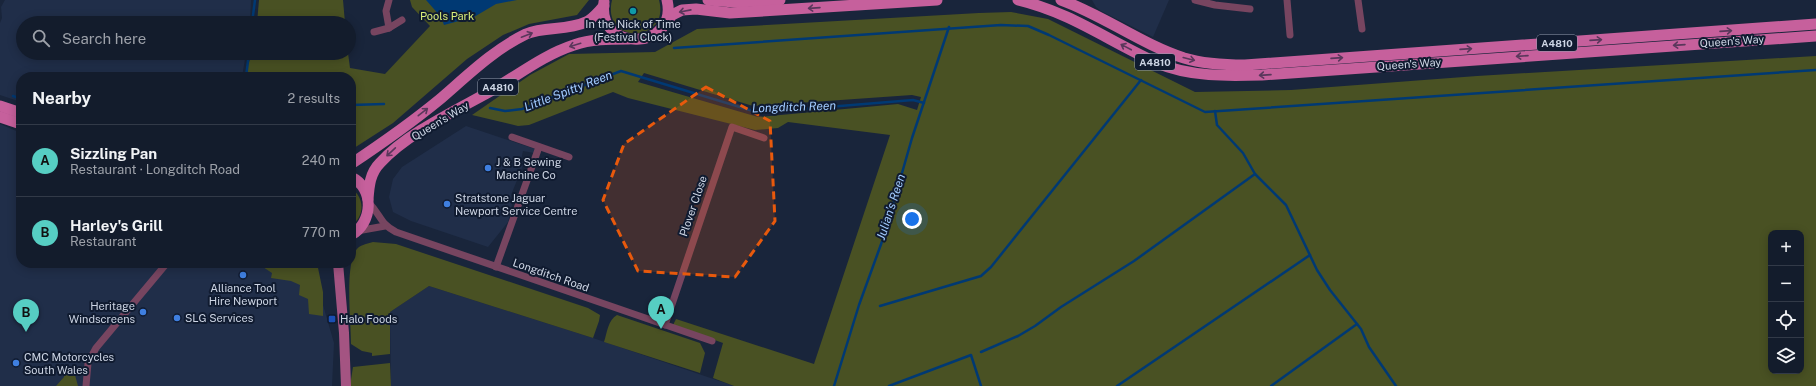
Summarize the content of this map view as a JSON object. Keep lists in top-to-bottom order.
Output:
{
  "streets": {
    "main road": ["Queen's Way", "A4810"],
    "street": ["Plover Close", "Longditch Road"]
  },
  "crossings": [
    ["Plover Close", "Longditch Road"]
  ],
  "water": ["Little Spitty Reen", "Longditch Reen", "Julian's Reen"],
  "parks": ["Pools Park"],
  "places": {
    "other": [
      "In the Nick of Time (Festival Clock)",
      "J & B Sewing Machine Co",
      "Stratstone Jaguar Newport Service Centre",
      "Alliance Tool Hire Newport",
      "Heritage Windscreens",
      "SLG Services",
      "CMC Motorcycles South Wales"
    ],
    "transit": ["Halo Foods"]
  },
  "page": {
    "search": "Search here",
    "heading": ["Nearby", "2 results"],
    "list": [
      {
        "mark": "A",
        "name": "Sizzling Pan",
        "note": "Restaurant · Longditch Road",
        "value": "240 m"
      },
      {
        "mark": "B",
        "name": "Harley's Grill",
        "note": "Restaurant",
        "value": "770 m"
      }
    ],
    "map_buttons": ["+", "−"],
    "pins": ["A", "B"]
  }
}
